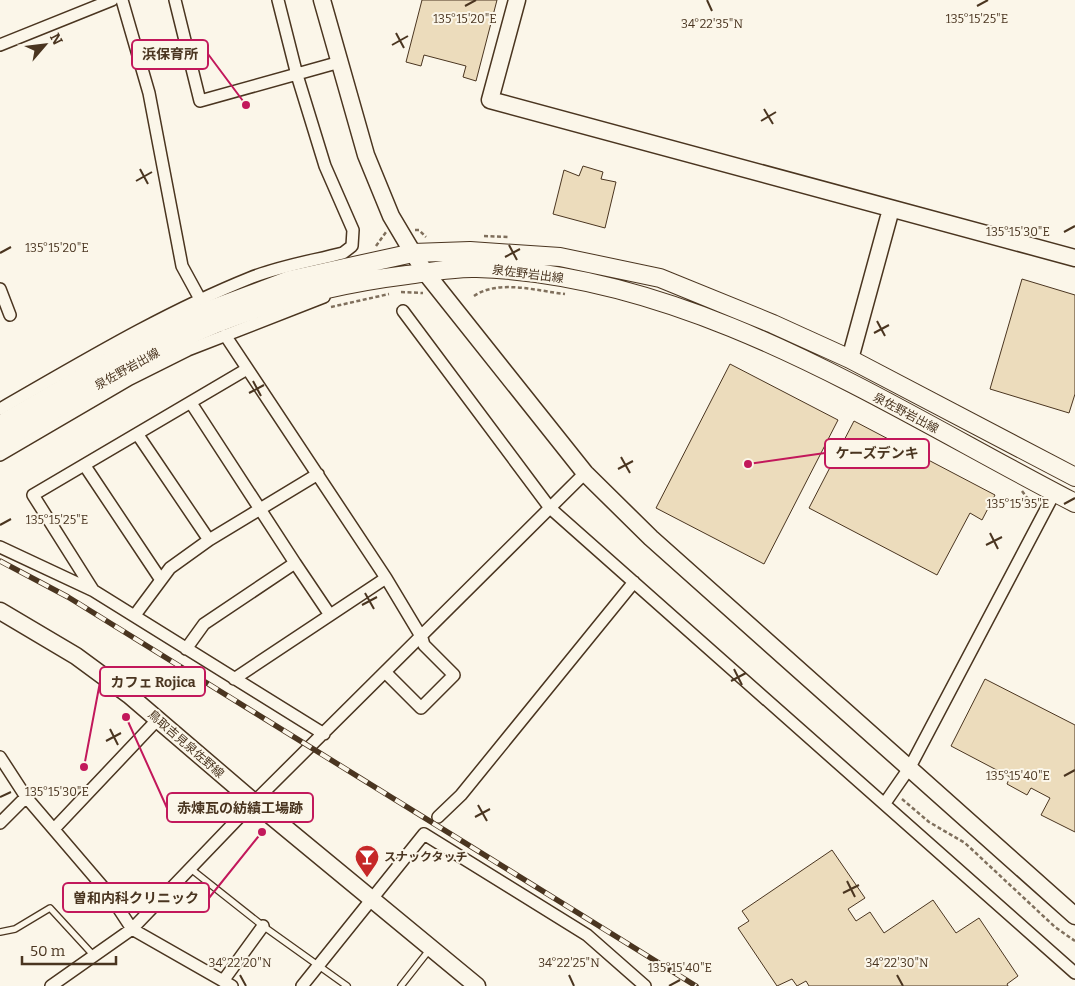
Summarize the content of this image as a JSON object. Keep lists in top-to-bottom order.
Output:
{
  "streets": {
    "main road": ["泉佐野岩出線"],
    "street": ["鳥取吉見泉佐野線"]
  },
  "places": {
    "other": [
      "浜保育所",
      "ケーズデンキ",
      "赤煉瓦の紡績工場跡",
      "カフェ Rojica",
      "曽和内科クリニック"
    ],
    "bar": ["スナックタッチ"]
  },
  "scale_bar": "50 m",
  "north": "top right",
  "coordinates": [
    "135°15'20\"E",
    "135°15'25\"E",
    "34°22'35\"N",
    "135°15'30\"E",
    "135°15'35\"E",
    "135°15'40\"E",
    "34°22'20\"N",
    "34°22'25\"N",
    "34°22'30\"N"
  ]
}
